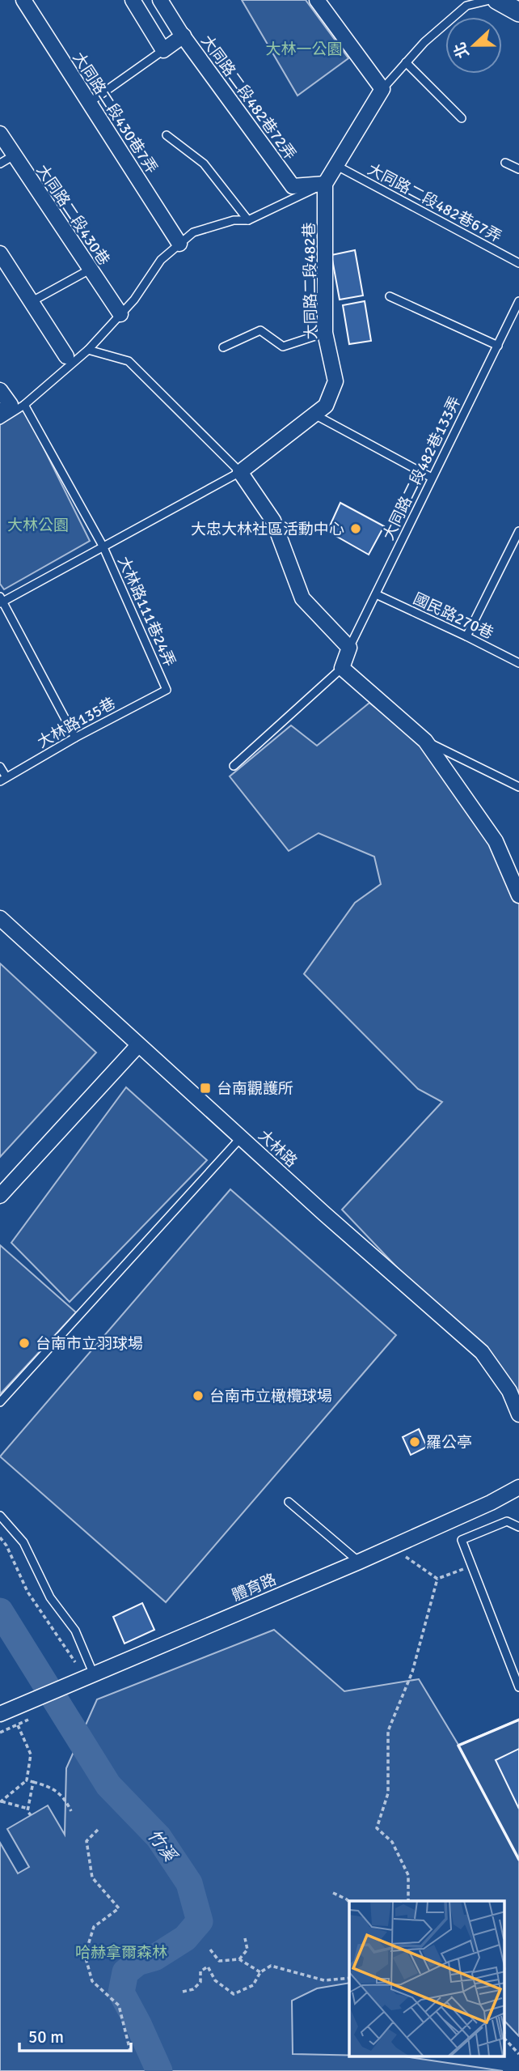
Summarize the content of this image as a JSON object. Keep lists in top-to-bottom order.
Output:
{
  "streets": {
    "street": [
      "大同路二段482巷72弄",
      "大同路二段430巷7弄",
      "大同路二段430巷",
      "大同路二段482巷",
      "大林路",
      "體育路"
    ],
    "lane": [
      "大同路二段482巷67弄",
      "大同路二段482巷133弄",
      "大林路111巷24弄",
      "國民路270巷",
      "大林路135巷"
    ]
  },
  "crossings": [
    ["大同路二段482巷72弄", "大同路二段482巷"],
    ["大同路二段482巷133弄", "國民路270巷"],
    ["大林路111巷24弄", "大林路135巷"]
  ],
  "water": ["竹溪"],
  "parks": ["大林一公園", "大林公園", "哈赫拿爾森林"],
  "places": {
    "other": [
      "大忠大林社區活動中心",
      "台南市立羽球場",
      "台南市立橄欖球場",
      "羅公亭"
    ],
    "transit": ["台南觀護所"]
  },
  "scale_bar": "50 m",
  "north": "left"
}
